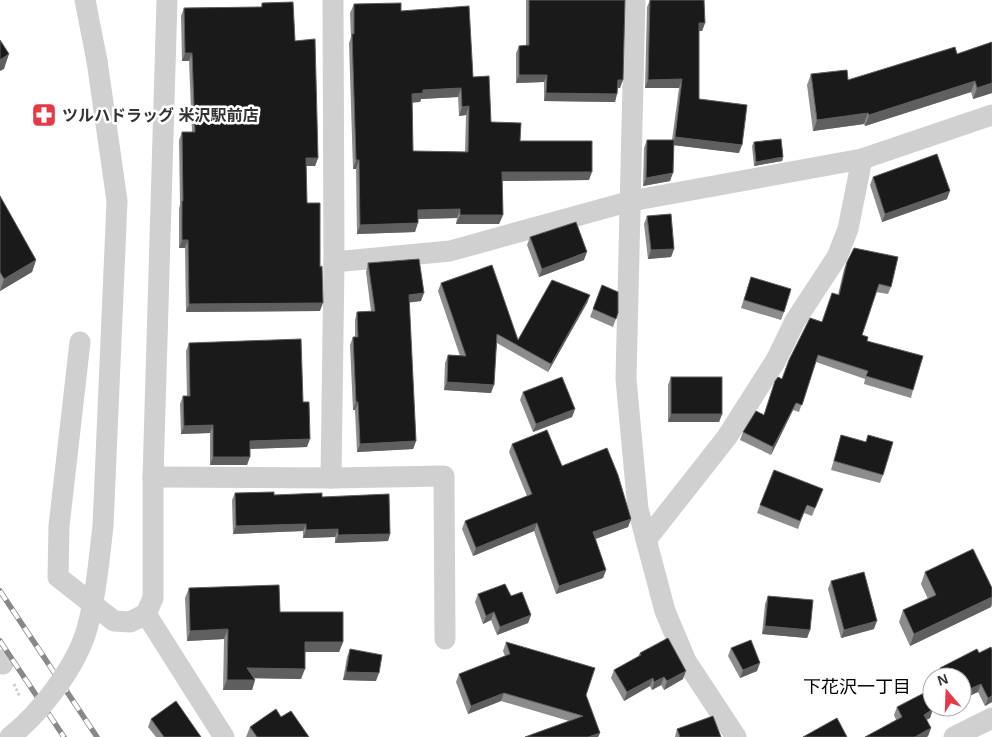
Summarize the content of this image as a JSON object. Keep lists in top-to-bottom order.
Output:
{
  "districts": ["下花沢一丁目"],
  "places": {
    "pharmacy": ["ツルハドラッグ 米沢駅前店"]
  },
  "north": "top"
}
